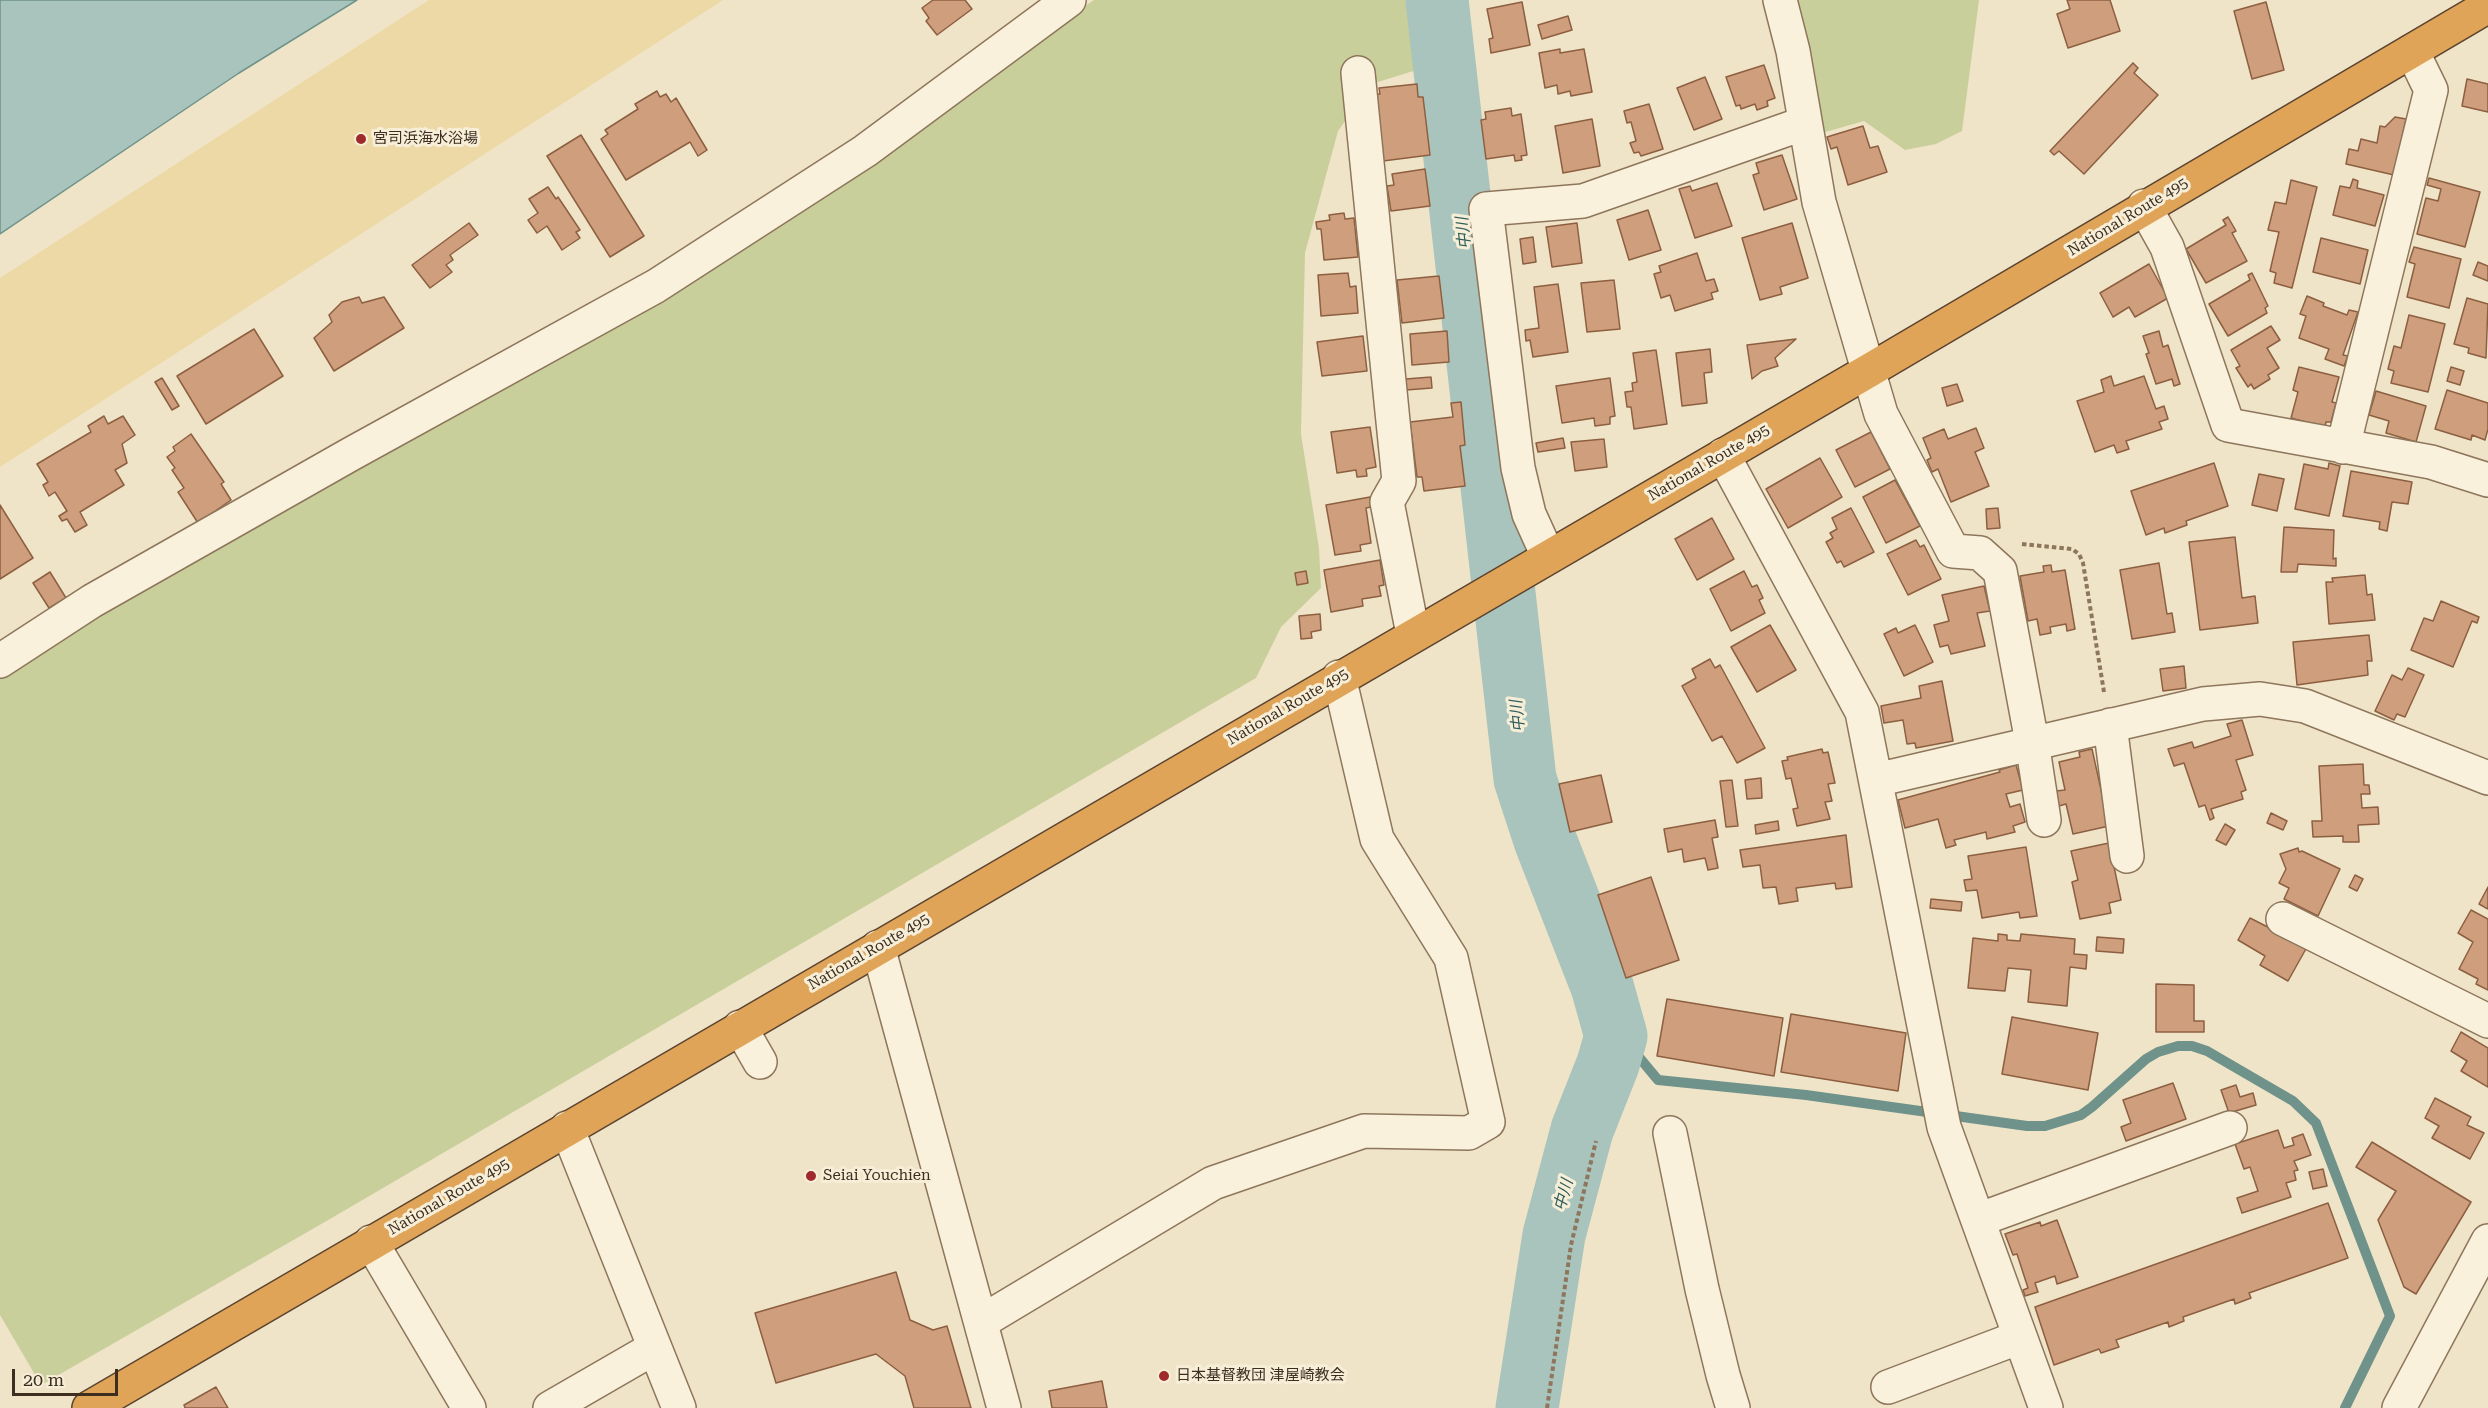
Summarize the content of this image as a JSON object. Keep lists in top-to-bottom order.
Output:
{
  "streets": {
    "highway": ["National Route 495"]
  },
  "water": ["中川"],
  "places": ["宮司浜海水浴場", "Seiai Youchien", "日本基督教団 津屋崎教会"],
  "scale_bar": "20 m"
}
